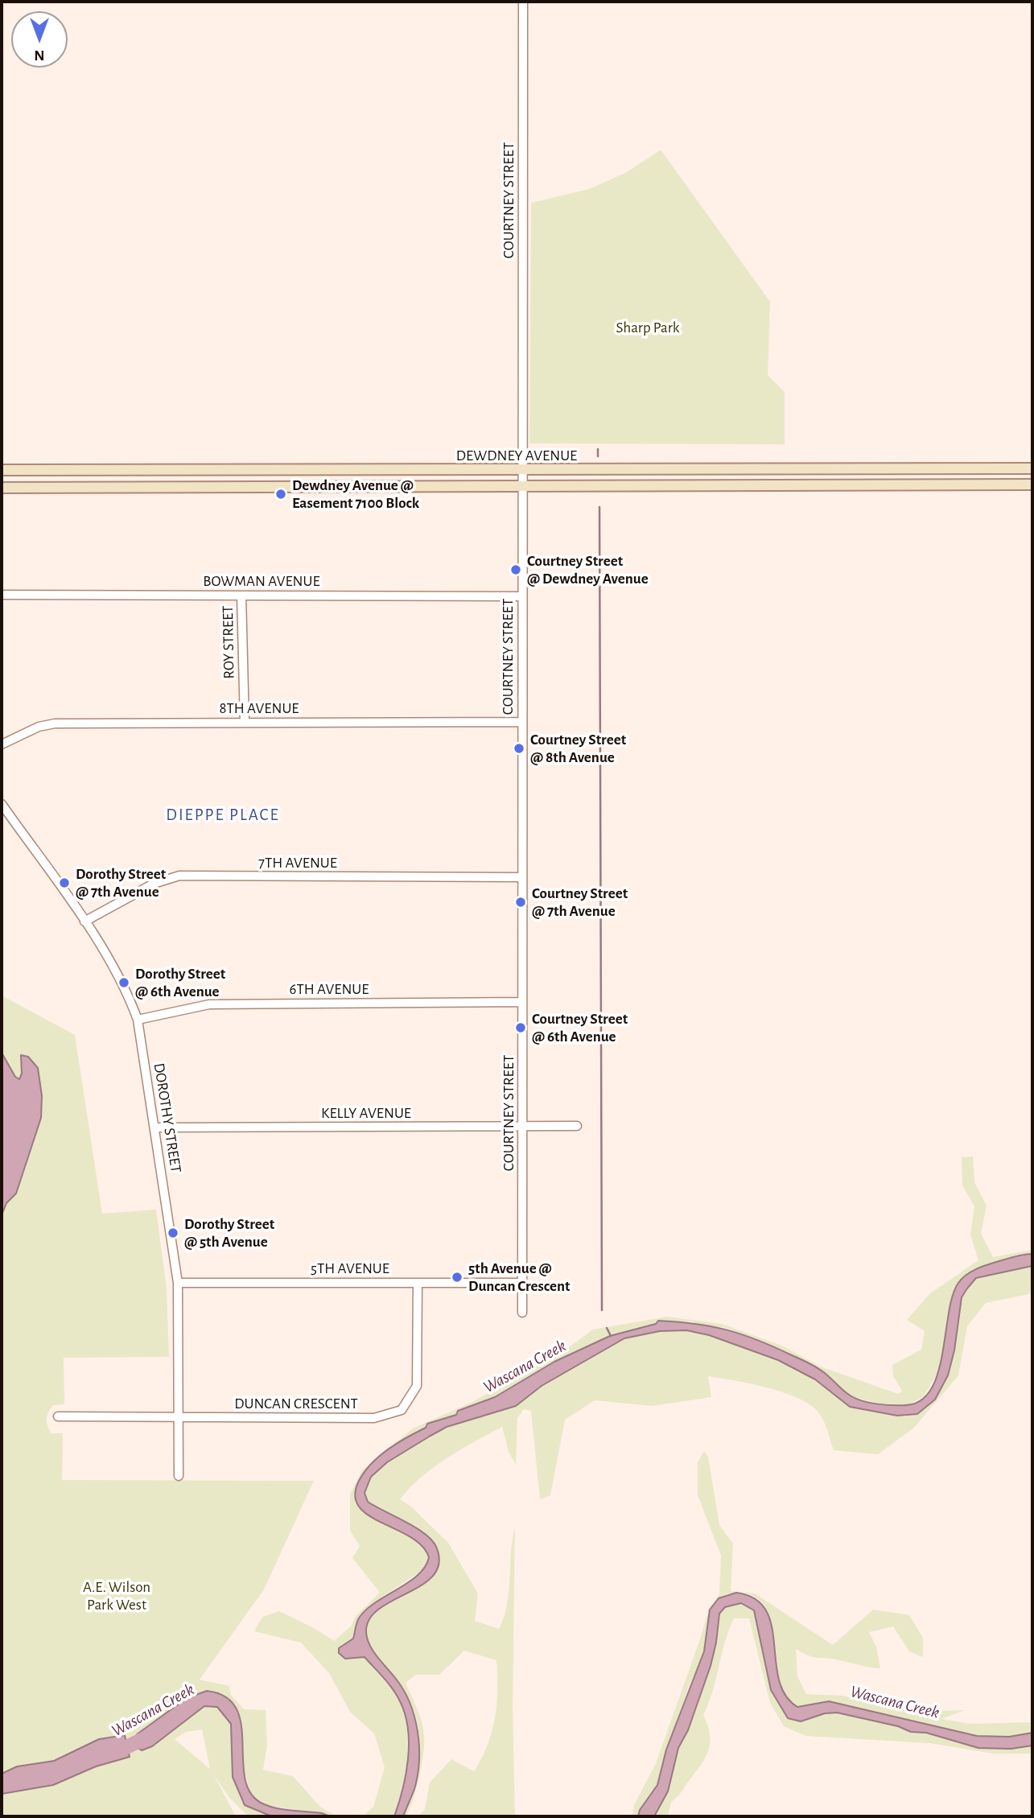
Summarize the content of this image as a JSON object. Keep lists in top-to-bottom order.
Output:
{
  "streets": {
    "main road": ["DEWDNEY AVENUE"],
    "street": [
      "COURTNEY STREET",
      "BOWMAN AVENUE",
      "ROY STREET",
      "8TH AVENUE",
      "7TH AVENUE",
      "6TH AVENUE",
      "KELLY AVENUE",
      "DOROTHY STREET",
      "5TH AVENUE",
      "DUNCAN CRESCENT"
    ]
  },
  "crossings": [
    ["COURTNEY STREET", "DEWDNEY AVENUE"],
    ["COURTNEY STREET", "BOWMAN AVENUE"],
    ["COURTNEY STREET", "8TH AVENUE"],
    ["COURTNEY STREET", "7TH AVENUE"],
    ["COURTNEY STREET", "6TH AVENUE"],
    ["COURTNEY STREET", "KELLY AVENUE"],
    ["COURTNEY STREET", "5TH AVENUE"],
    ["BOWMAN AVENUE", "ROY STREET"],
    ["ROY STREET", "8TH AVENUE"],
    ["7TH AVENUE", "DOROTHY STREET"],
    ["6TH AVENUE", "DOROTHY STREET"],
    ["KELLY AVENUE", "DOROTHY STREET"],
    ["DOROTHY STREET", "5TH AVENUE"],
    ["DOROTHY STREET", "DUNCAN CRESCENT"],
    ["5TH AVENUE", "DUNCAN CRESCENT"]
  ],
  "districts": ["DIEPPE PLACE"],
  "water": ["Wascana Creek"],
  "parks": ["Sharp Park", "A.E. Wilson Park West"],
  "places": [
    "Dewdney Avenue @ Easement 7100 Block",
    "Courtney Street @ Dewdney Avenue",
    "Courtney Street @ 8th Avenue",
    "Dorothy Street @ 7th Avenue",
    "Courtney Street @ 7th Avenue",
    "Dorothy Street @ 6th Avenue",
    "Courtney Street @ 6th Avenue",
    "Dorothy Street @ 5th Avenue",
    "5th Avenue @ Duncan Crescent"
  ],
  "north": "bottom"
}
